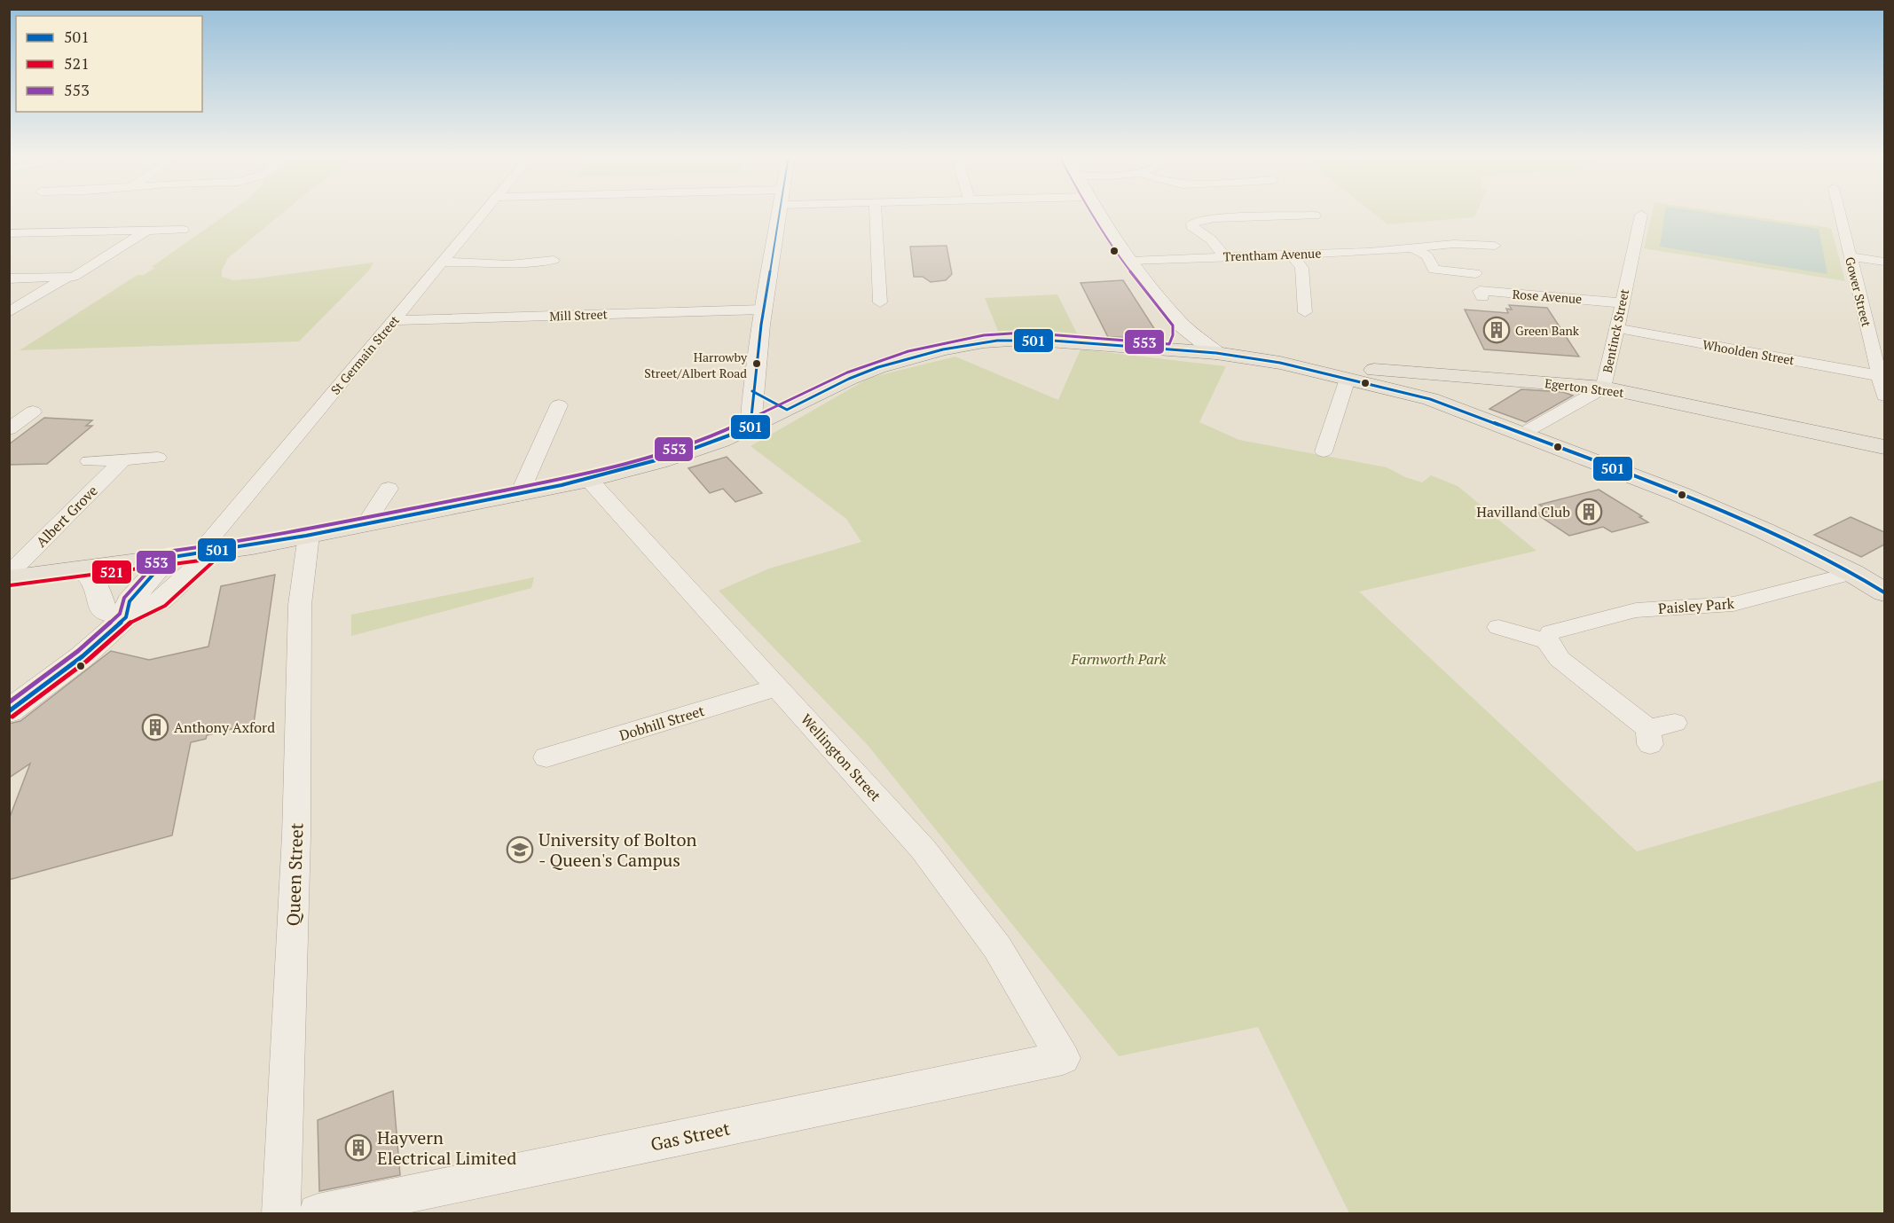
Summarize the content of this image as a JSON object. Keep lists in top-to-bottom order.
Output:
{
  "streets": {
    "main road": ["Egerton Street"],
    "street": [
      "Trentham Avenue",
      "Gower Street",
      "Rose Avenue",
      "Mill Street",
      "Bentinck Street",
      "Whoolden Street",
      "St Germain Street",
      "Albert Grove",
      "Paisley Park",
      "Dobhill Street",
      "Wellington Street",
      "Queen Street",
      "Gas Street"
    ]
  },
  "crossings": [
    ["Gower Street", "Whoolden Street"],
    ["Rose Avenue", "Bentinck Street"],
    ["Mill Street", "St Germain Street"],
    ["Bentinck Street", "Whoolden Street"],
    ["Bentinck Street", "Egerton Street"],
    ["Dobhill Street", "Wellington Street"],
    ["Wellington Street", "Gas Street"]
  ],
  "parks": ["Farnworth Park"],
  "places": {
    "building": [
      "Green Bank",
      "Havilland Club",
      "Anthony Axford",
      "Hayvern Electrical Limited"
    ],
    "other": ["Harrowby Street/Albert Road"],
    "school or university": ["University of Bolton - Queen's Campus"]
  },
  "lines": ["transit line 501", "transit line 553", "transit line 521"],
  "legend": ["501", "521", "553"]
}
